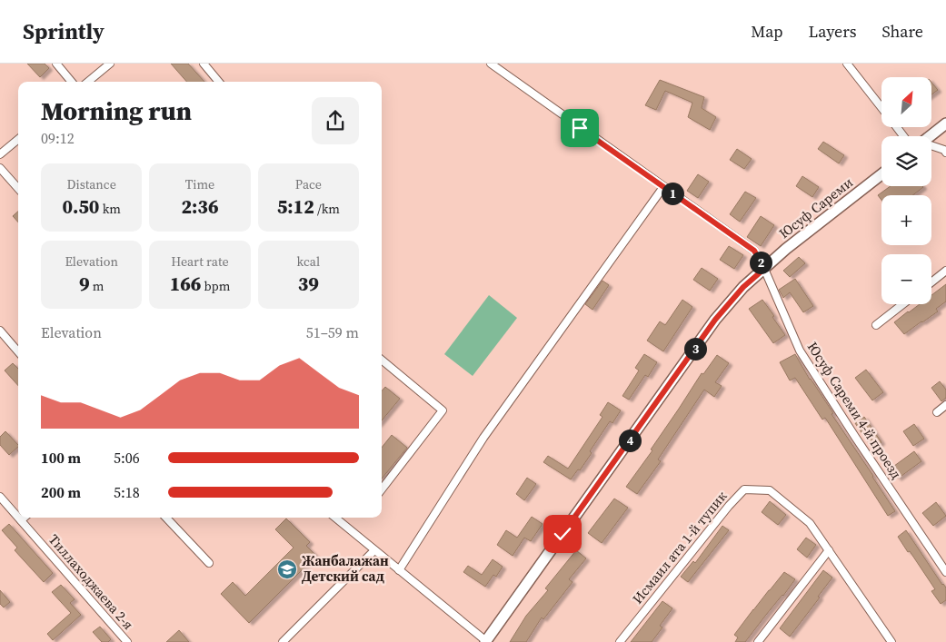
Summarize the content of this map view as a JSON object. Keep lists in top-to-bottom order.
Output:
{
  "streets": {
    "main road": ["Юсуф Сареми"],
    "street": ["Юсуф Сареми 4-й проезд", "Исмаил ата 1-й тупик", "Тиллаходжаева 2-я"]
  },
  "crossings": [
    ["Юсуф Сареми", "Юсуф Сареми 4-й проезд"]
  ],
  "places": {
    "school or university": ["Жанбалажан Детский сад"]
  },
  "north": "top right",
  "page": {
    "header": "Sprintly",
    "nav": ["Map", "Layers", "Share"],
    "map_buttons": ["+", "−"],
    "heading": ["Morning run", "09:12"],
    "stats": [
      ["Distance", "0.50 km"],
      ["Time", "2:36"],
      ["Pace", "5:12 /km"],
      ["Elevation", "9 m"],
      ["Heart rate", "166 bpm"],
      ["kcal", "39"]
    ],
    "pins": [
      "1",
      "2",
      "3",
      "4"
    ],
    "chart": ["Elevation", "51–59 m"],
    "list": [
      {
        "name": "100 m",
        "note": "5:06"
      },
      {
        "name": "200 m",
        "note": "5:18"
      }
    ]
  }
}
